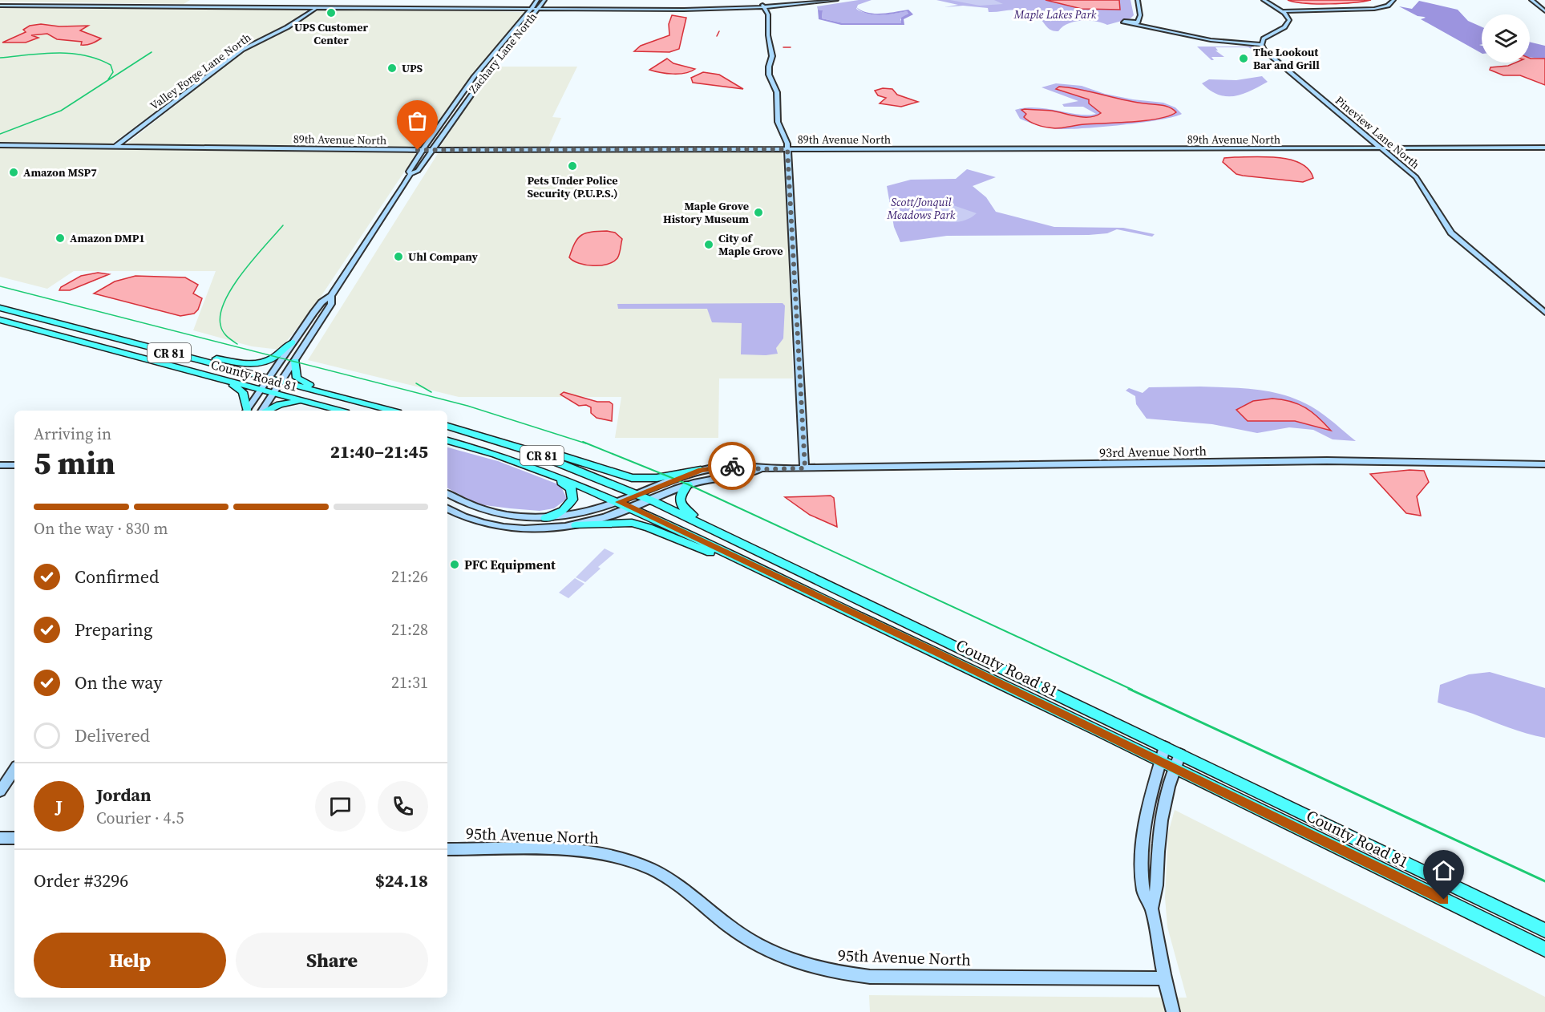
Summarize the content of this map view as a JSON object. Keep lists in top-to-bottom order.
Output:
{
  "streets": {
    "highway": ["CR 81", "County Road 81"],
    "street": [
      "Zachary Lane North",
      "Valley Forge Lane North",
      "Pineview Lane North",
      "89th Avenue North",
      "93rd Avenue North",
      "95th Avenue North"
    ]
  },
  "crossings": [
    ["Zachary Lane North", "89th Avenue North"],
    ["Zachary Lane North", "County Road 81"],
    ["Valley Forge Lane North", "89th Avenue North"],
    ["Pineview Lane North", "89th Avenue North"],
    ["County Road 81", "93rd Avenue North"]
  ],
  "parks": ["Maple Lakes Park", "Scott/Jonquil Meadows Park"],
  "places": [
    "UPS Customer Center",
    "The Lookout Bar and Grill",
    "UPS",
    "Pets Under Police Security (P.U.P.S.)",
    "Amazon MSP7",
    "Maple Grove History Museum",
    "Amazon DMP1",
    "City of Maple Grove",
    "Uhl Company",
    "PFC Equipment"
  ],
  "page": {
    "heading": ["5 min", "Arriving in", "21:40–21:45"],
    "panel": [
      "Jordan",
      "Courier · 4.5",
      "Order #3296",
      "$24.18"
    ],
    "bar": "On the way · 830 m",
    "list": [
      ["Confirmed", "21:26"],
      ["Preparing", "21:28"],
      ["On the way", "21:31"],
      "Delivered"
    ],
    "round": "J",
    "buttons": ["Help", "Share"]
  }
}
